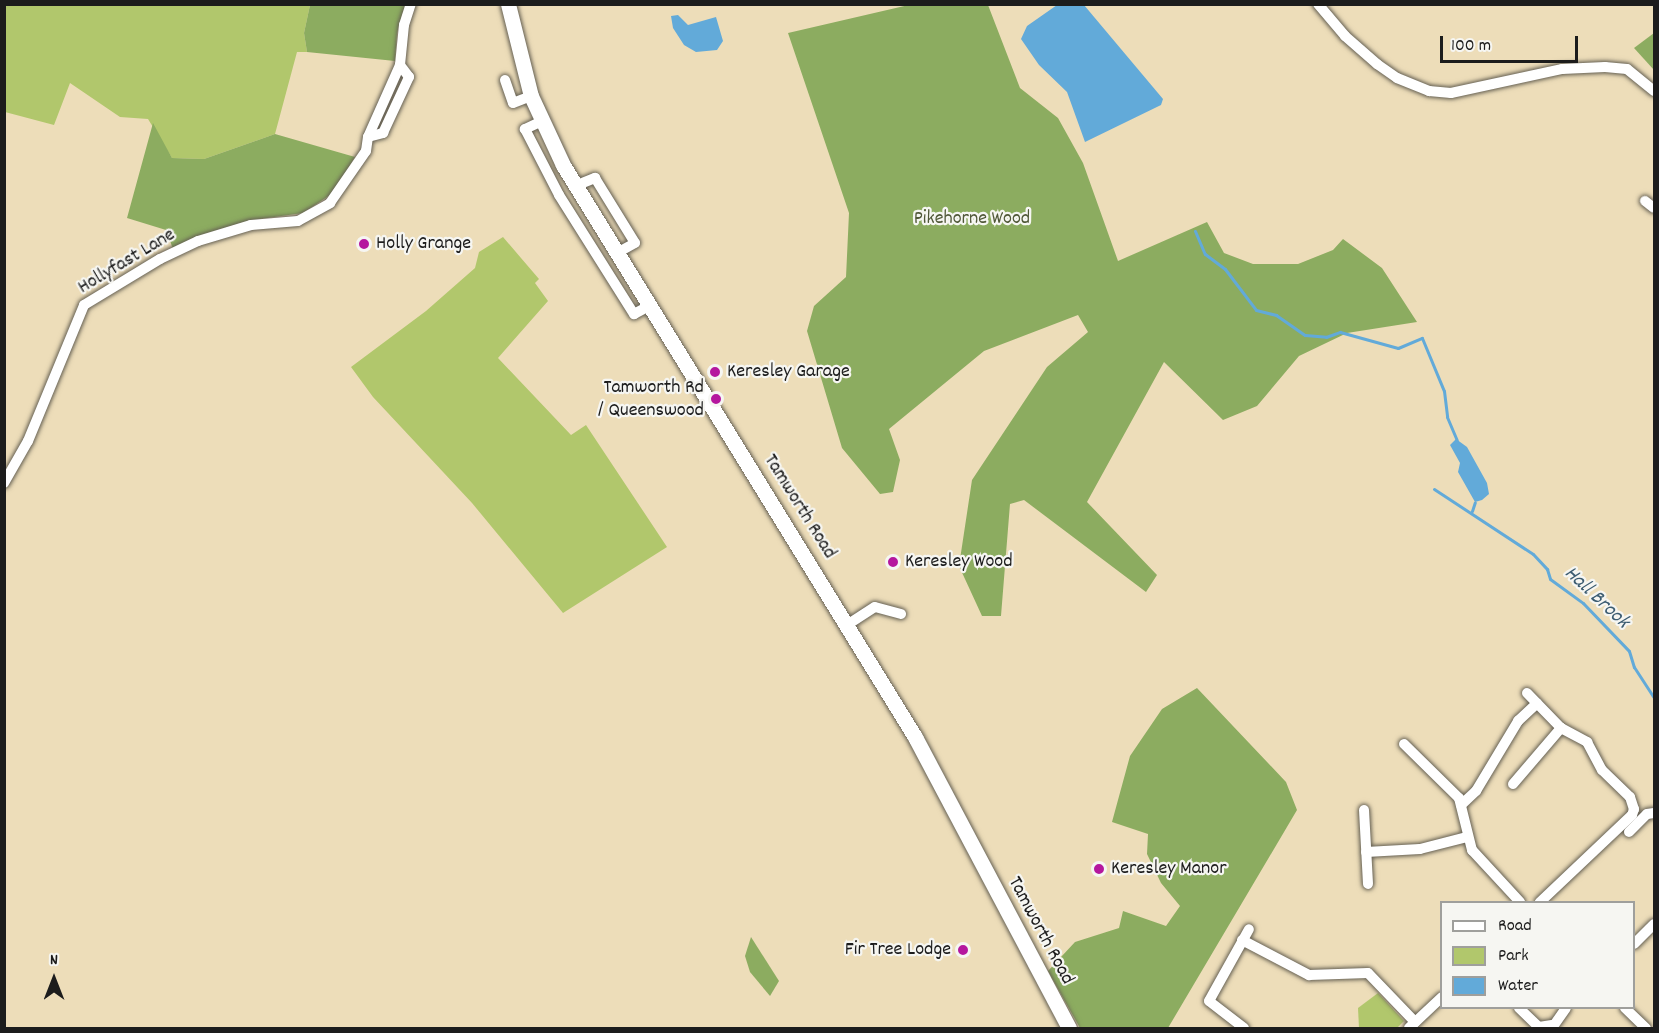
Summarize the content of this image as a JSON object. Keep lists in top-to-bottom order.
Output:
{
  "streets": {
    "main road": ["Tamworth Road"],
    "street": ["Hollyfast Lane"]
  },
  "water": ["Hall Brook"],
  "parks": ["Pikehorne Wood"],
  "places": [
    "Holly Grange",
    "Keresley Garage",
    "Tamworth Rd / Queenswood",
    "Keresley Wood",
    "Keresley Manor",
    "Fir Tree Lodge"
  ],
  "legend": ["Road", "Park", "Water"],
  "scale_bar": "100 m",
  "north": "top"
}
